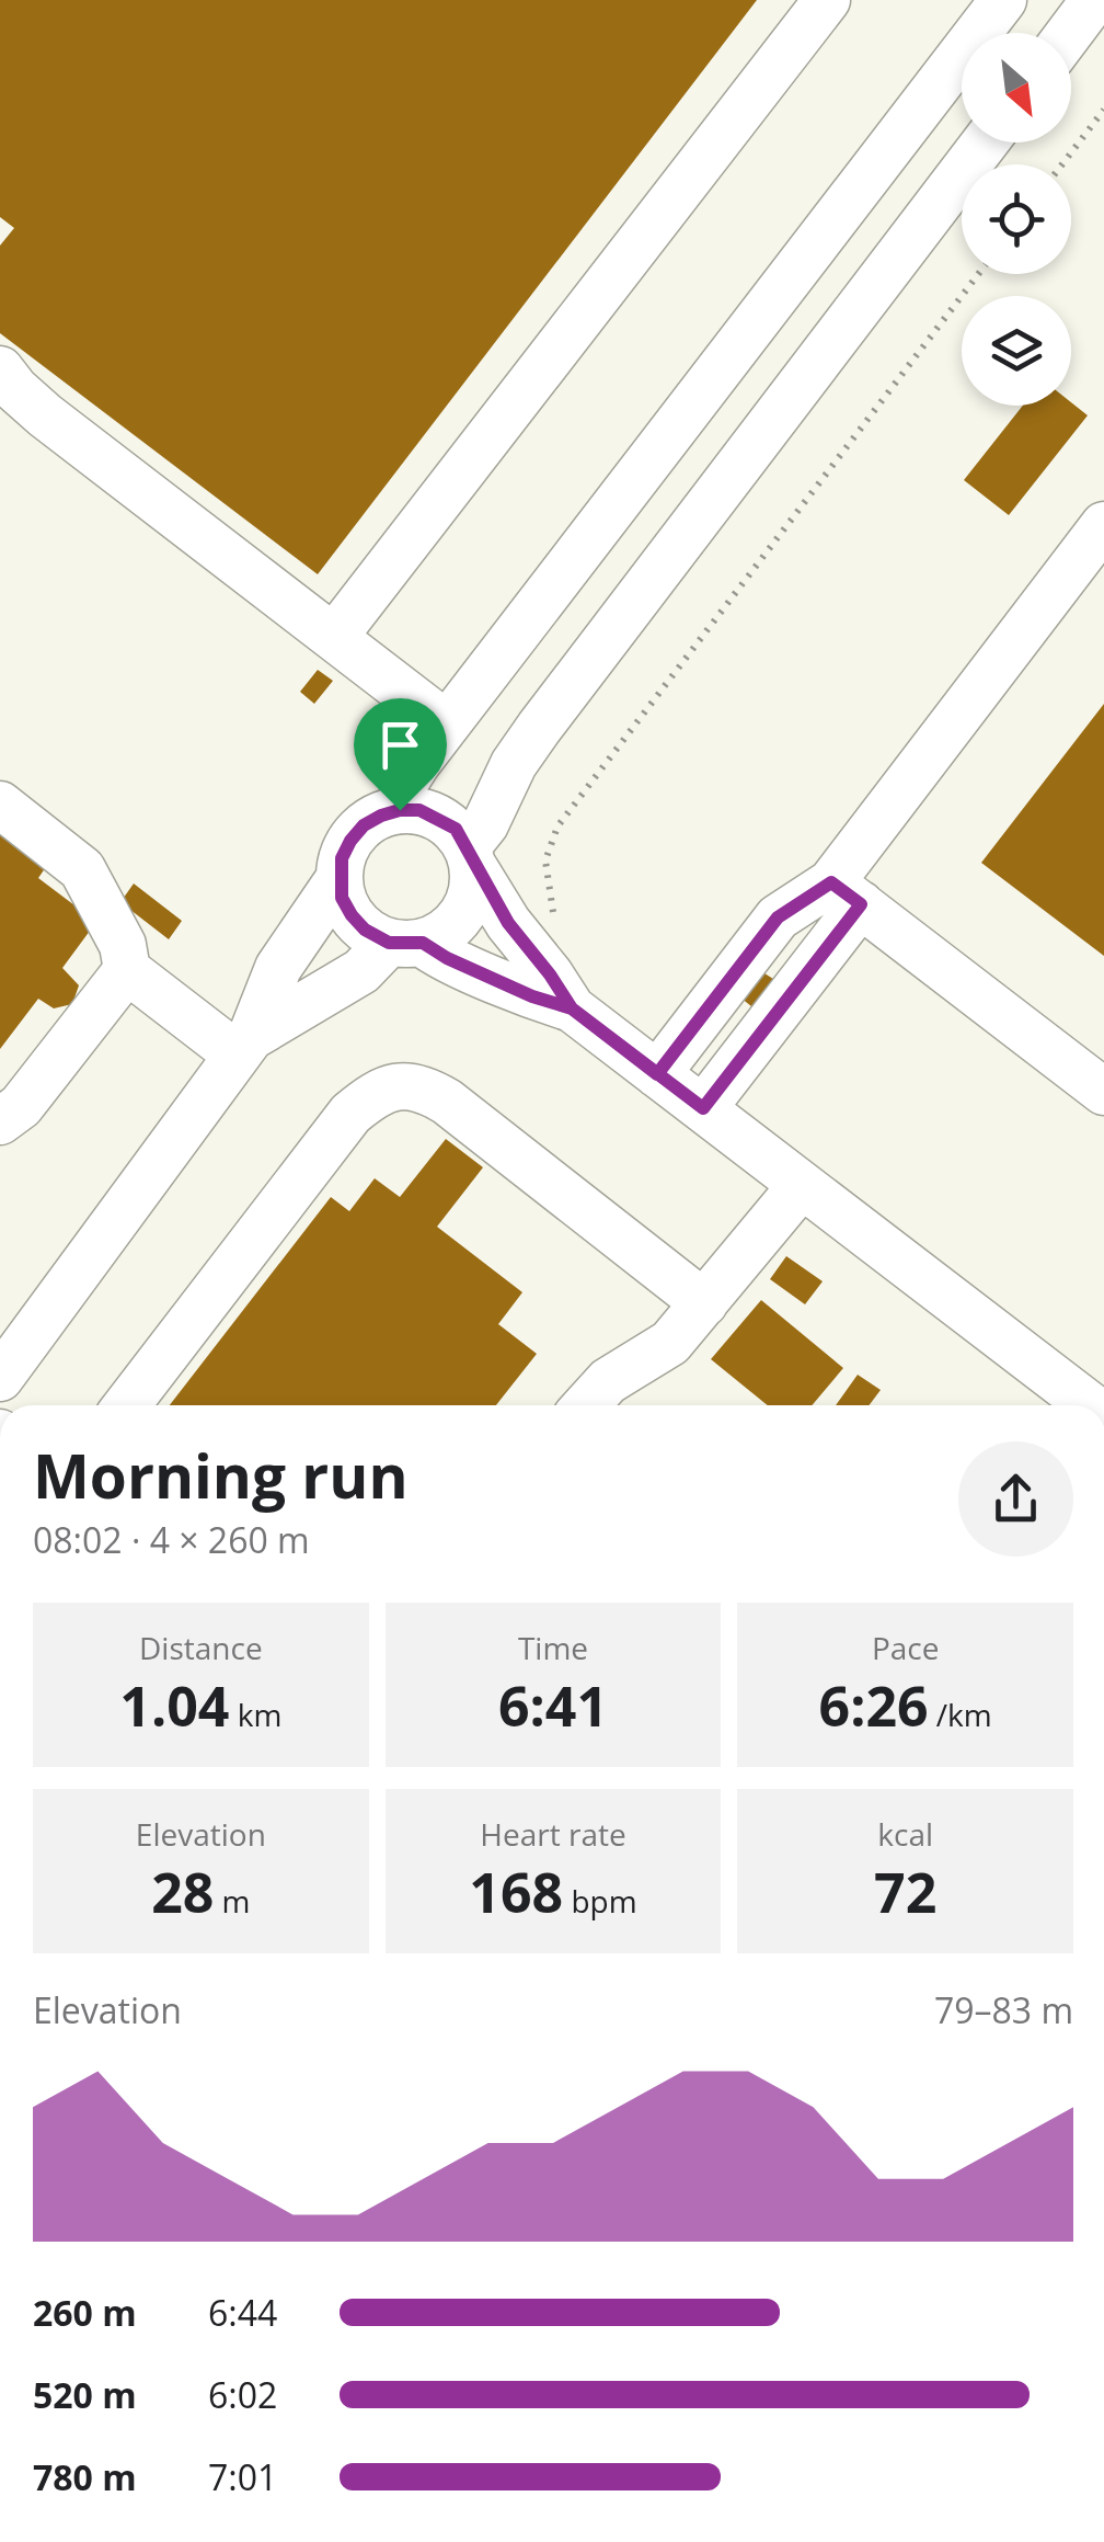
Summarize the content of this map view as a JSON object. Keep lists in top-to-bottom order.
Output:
{
  "north": "bottom right",
  "page": {
    "heading": ["Morning run", "08:02 · 4 × 260 m"],
    "stats": [
      ["Distance", "1.04 km"],
      ["Time", "6:41"],
      ["Pace", "6:26 /km"],
      ["Elevation", "28 m"],
      ["Heart rate", "168 bpm"],
      ["kcal", "72"]
    ],
    "chart": ["Elevation", "79–83 m"],
    "list": [
      {
        "name": "260 m",
        "note": "6:44"
      },
      {
        "name": "520 m",
        "note": "6:02"
      },
      {
        "name": "780 m",
        "note": "7:01"
      }
    ]
  }
}
